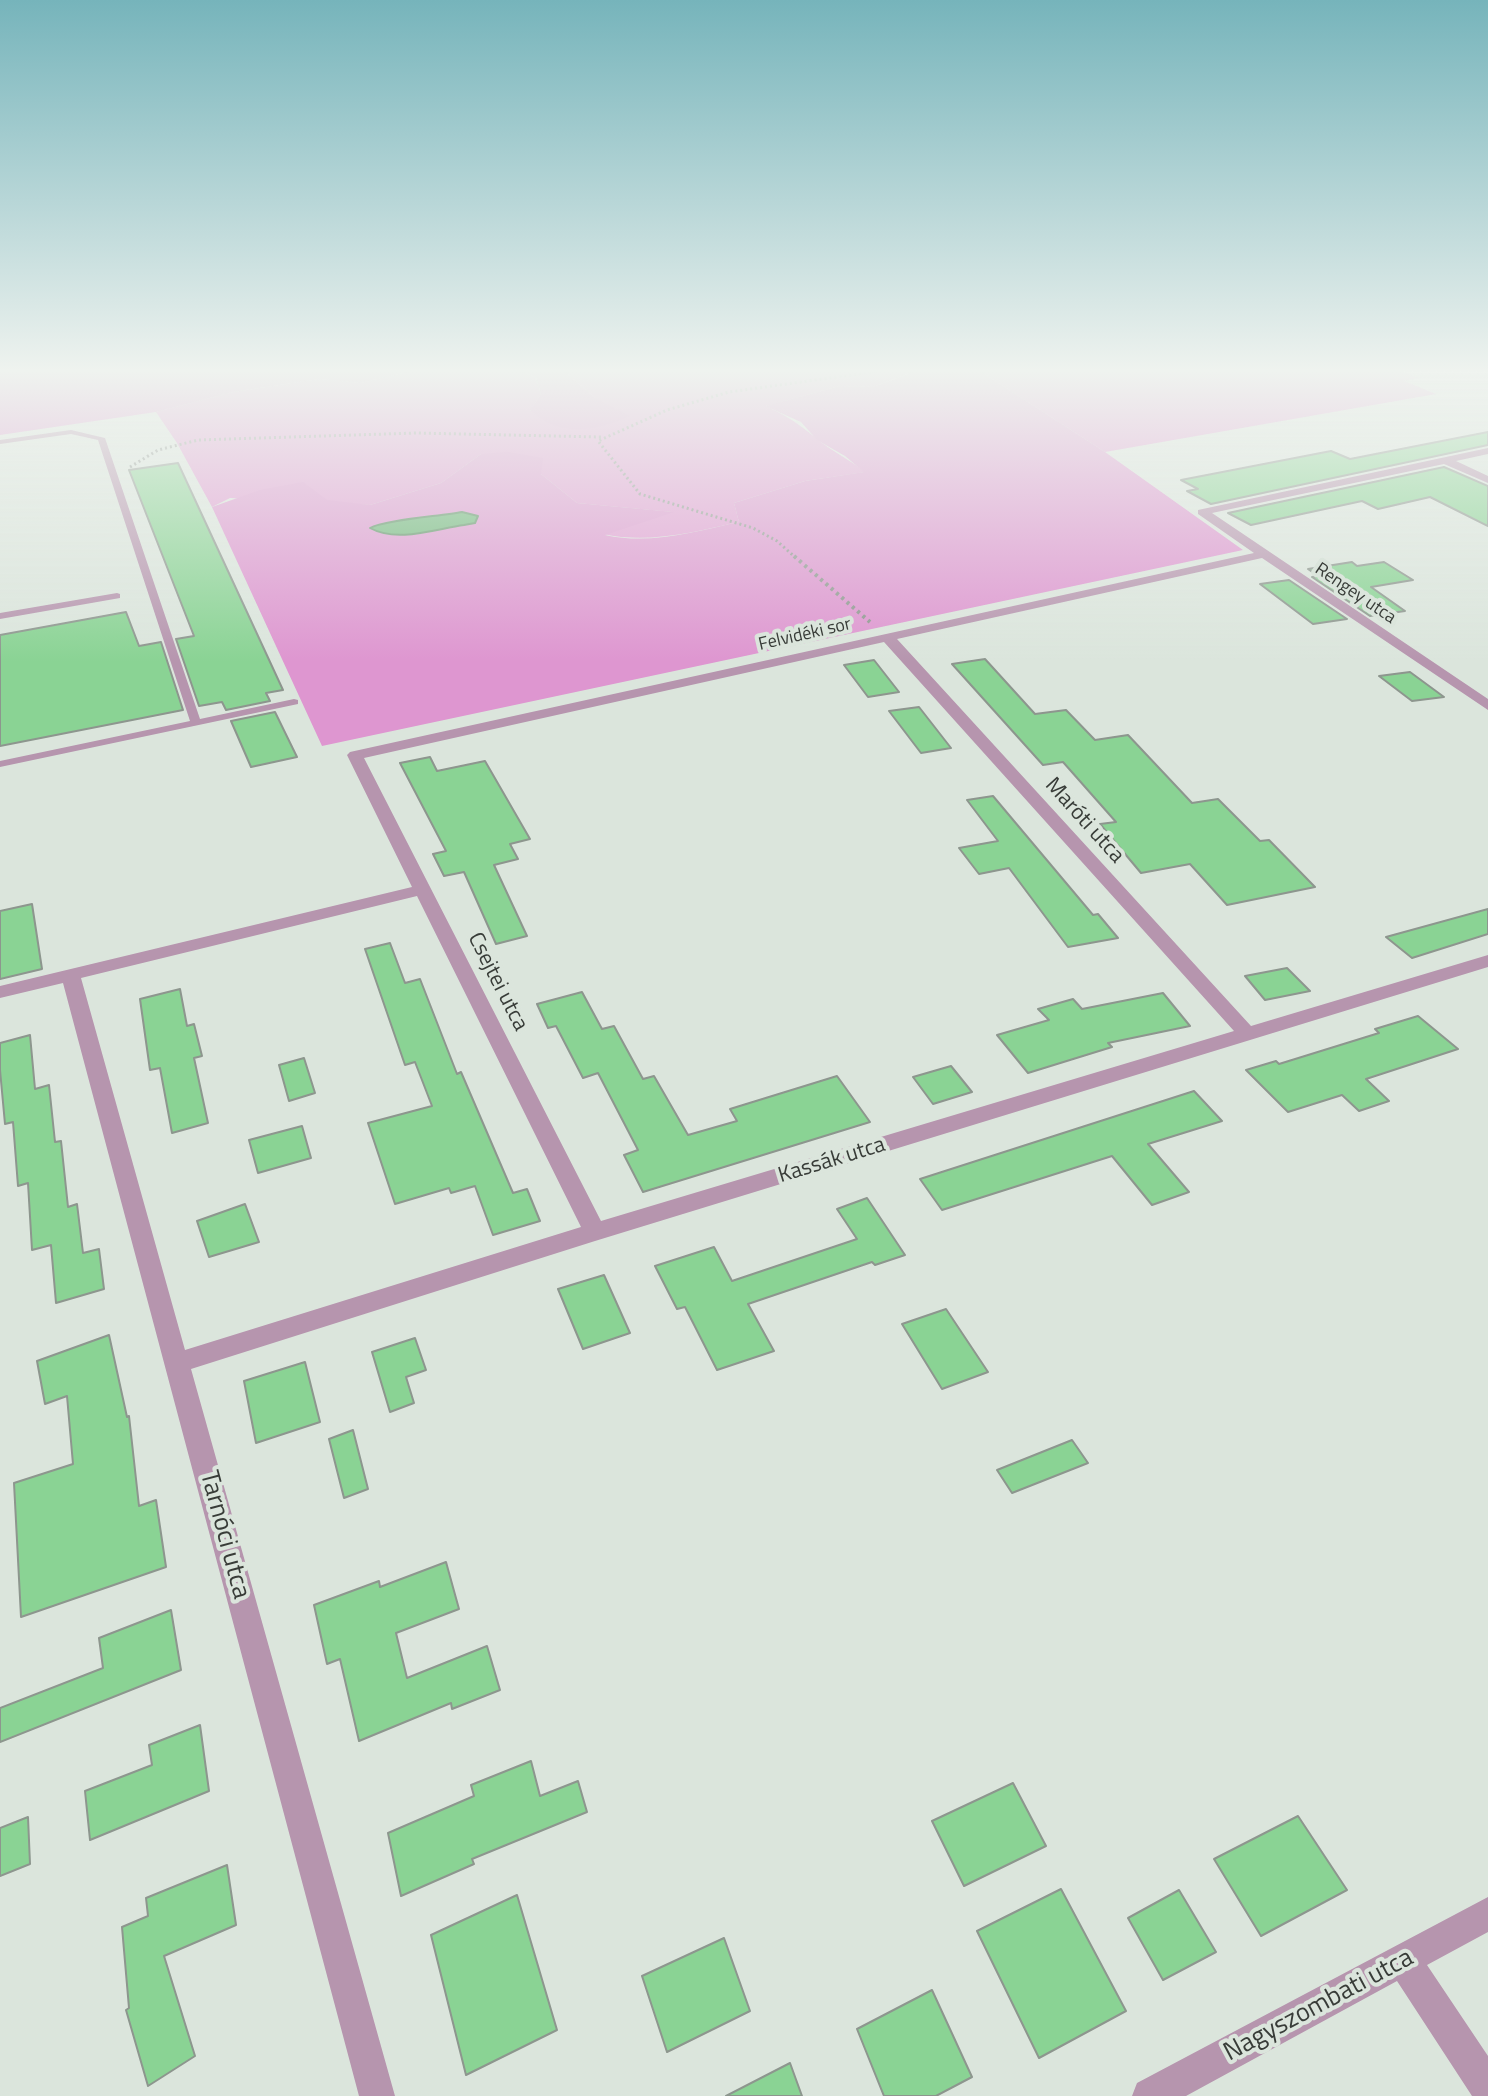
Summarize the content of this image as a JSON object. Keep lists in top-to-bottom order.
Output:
{
  "streets": {
    "street": [
      "Rengey utca",
      "Felvidéki sor",
      "Maróti utca",
      "Csejtei utca",
      "Kassák utca",
      "Tarnóci utca",
      "Nagyszombati utca"
    ]
  },
  "crossings": [
    ["Rengey utca", "Felvidéki sor"],
    ["Felvidéki sor", "Maróti utca"],
    ["Felvidéki sor", "Csejtei utca"],
    ["Maróti utca", "Kassák utca"],
    ["Csejtei utca", "Kassák utca"],
    ["Kassák utca", "Tarnóci utca"]
  ]
}
